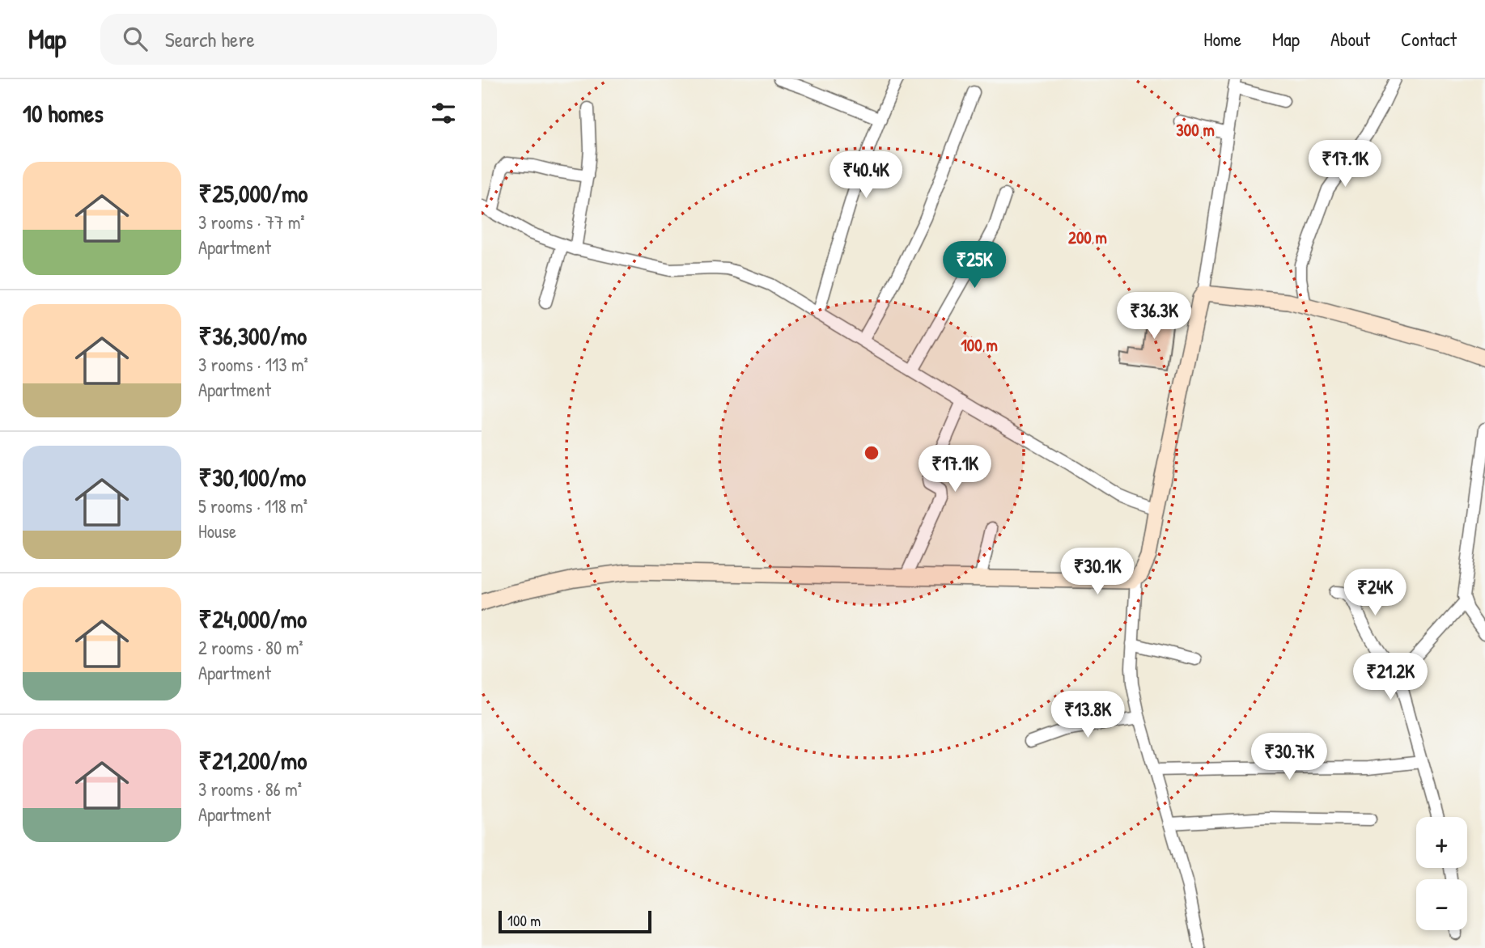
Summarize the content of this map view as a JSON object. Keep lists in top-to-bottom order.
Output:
{
  "scale_bar": "100 m",
  "page": {
    "header": "Map",
    "search": "Search here",
    "nav": [
      "Home",
      "Map",
      "About",
      "Contact"
    ],
    "heading": "10 homes",
    "price": [
      "₹17.1K",
      "₹40.4K",
      "₹25K",
      "₹36.3K",
      "₹17.1K",
      "₹30.1K",
      "₹24K",
      "₹21.2K",
      "₹13.8K",
      "₹30.7K"
    ],
    "list": [
      {
        "name": "₹25,000/mo",
        "note": "3 rooms · 77 m² · Apartment"
      },
      {
        "name": "₹36,300/mo",
        "note": "3 rooms · 113 m² · Apartment"
      },
      {
        "name": "₹30,100/mo",
        "note": "5 rooms · 118 m² · House"
      },
      {
        "name": "₹24,000/mo",
        "note": "2 rooms · 80 m² · Apartment"
      },
      {
        "name": "₹21,200/mo",
        "note": "3 rooms · 86 m² · Apartment"
      }
    ],
    "map_buttons": ["+", "−"],
    "scale": "100 m"
  },
  "rings": ["300 m", "200 m", "100 m"]
}
